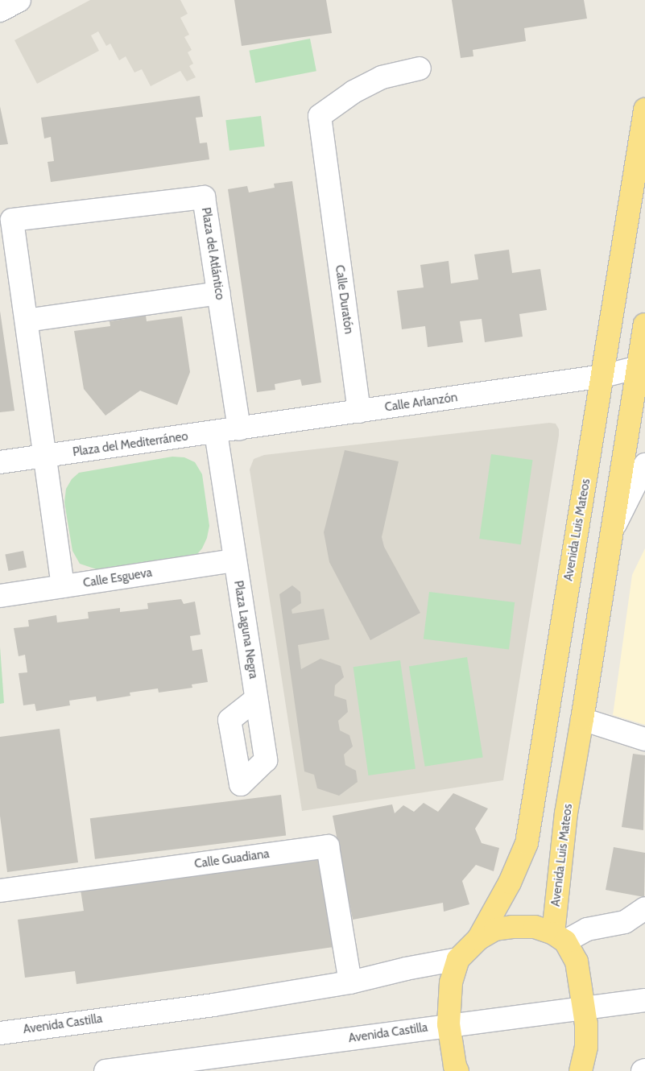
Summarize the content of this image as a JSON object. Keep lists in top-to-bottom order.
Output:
{
  "streets": {
    "highway": ["Avenida Luis Mateos"],
    "street": [
      "Plaza del Atlántico",
      "Calle Duratón",
      "Calle Arlanzón",
      "Plaza del Mediterráneo",
      "Calle Esgueva",
      "Plaza Laguna Negra",
      "Calle Guadiana",
      "Avenida Castilla"
    ]
  },
  "crossings": [
    ["Plaza del Atlántico", "Calle Arlanzón"],
    ["Plaza del Atlántico", "Plaza del Mediterráneo"],
    ["Calle Duratón", "Calle Arlanzón"],
    ["Calle Arlanzón", "Plaza del Mediterráneo"],
    ["Calle Arlanzón", "Avenida Luis Mateos"],
    ["Calle Esgueva", "Plaza Laguna Negra"],
    ["Calle Guadiana", "Avenida Castilla"]
  ]
}
